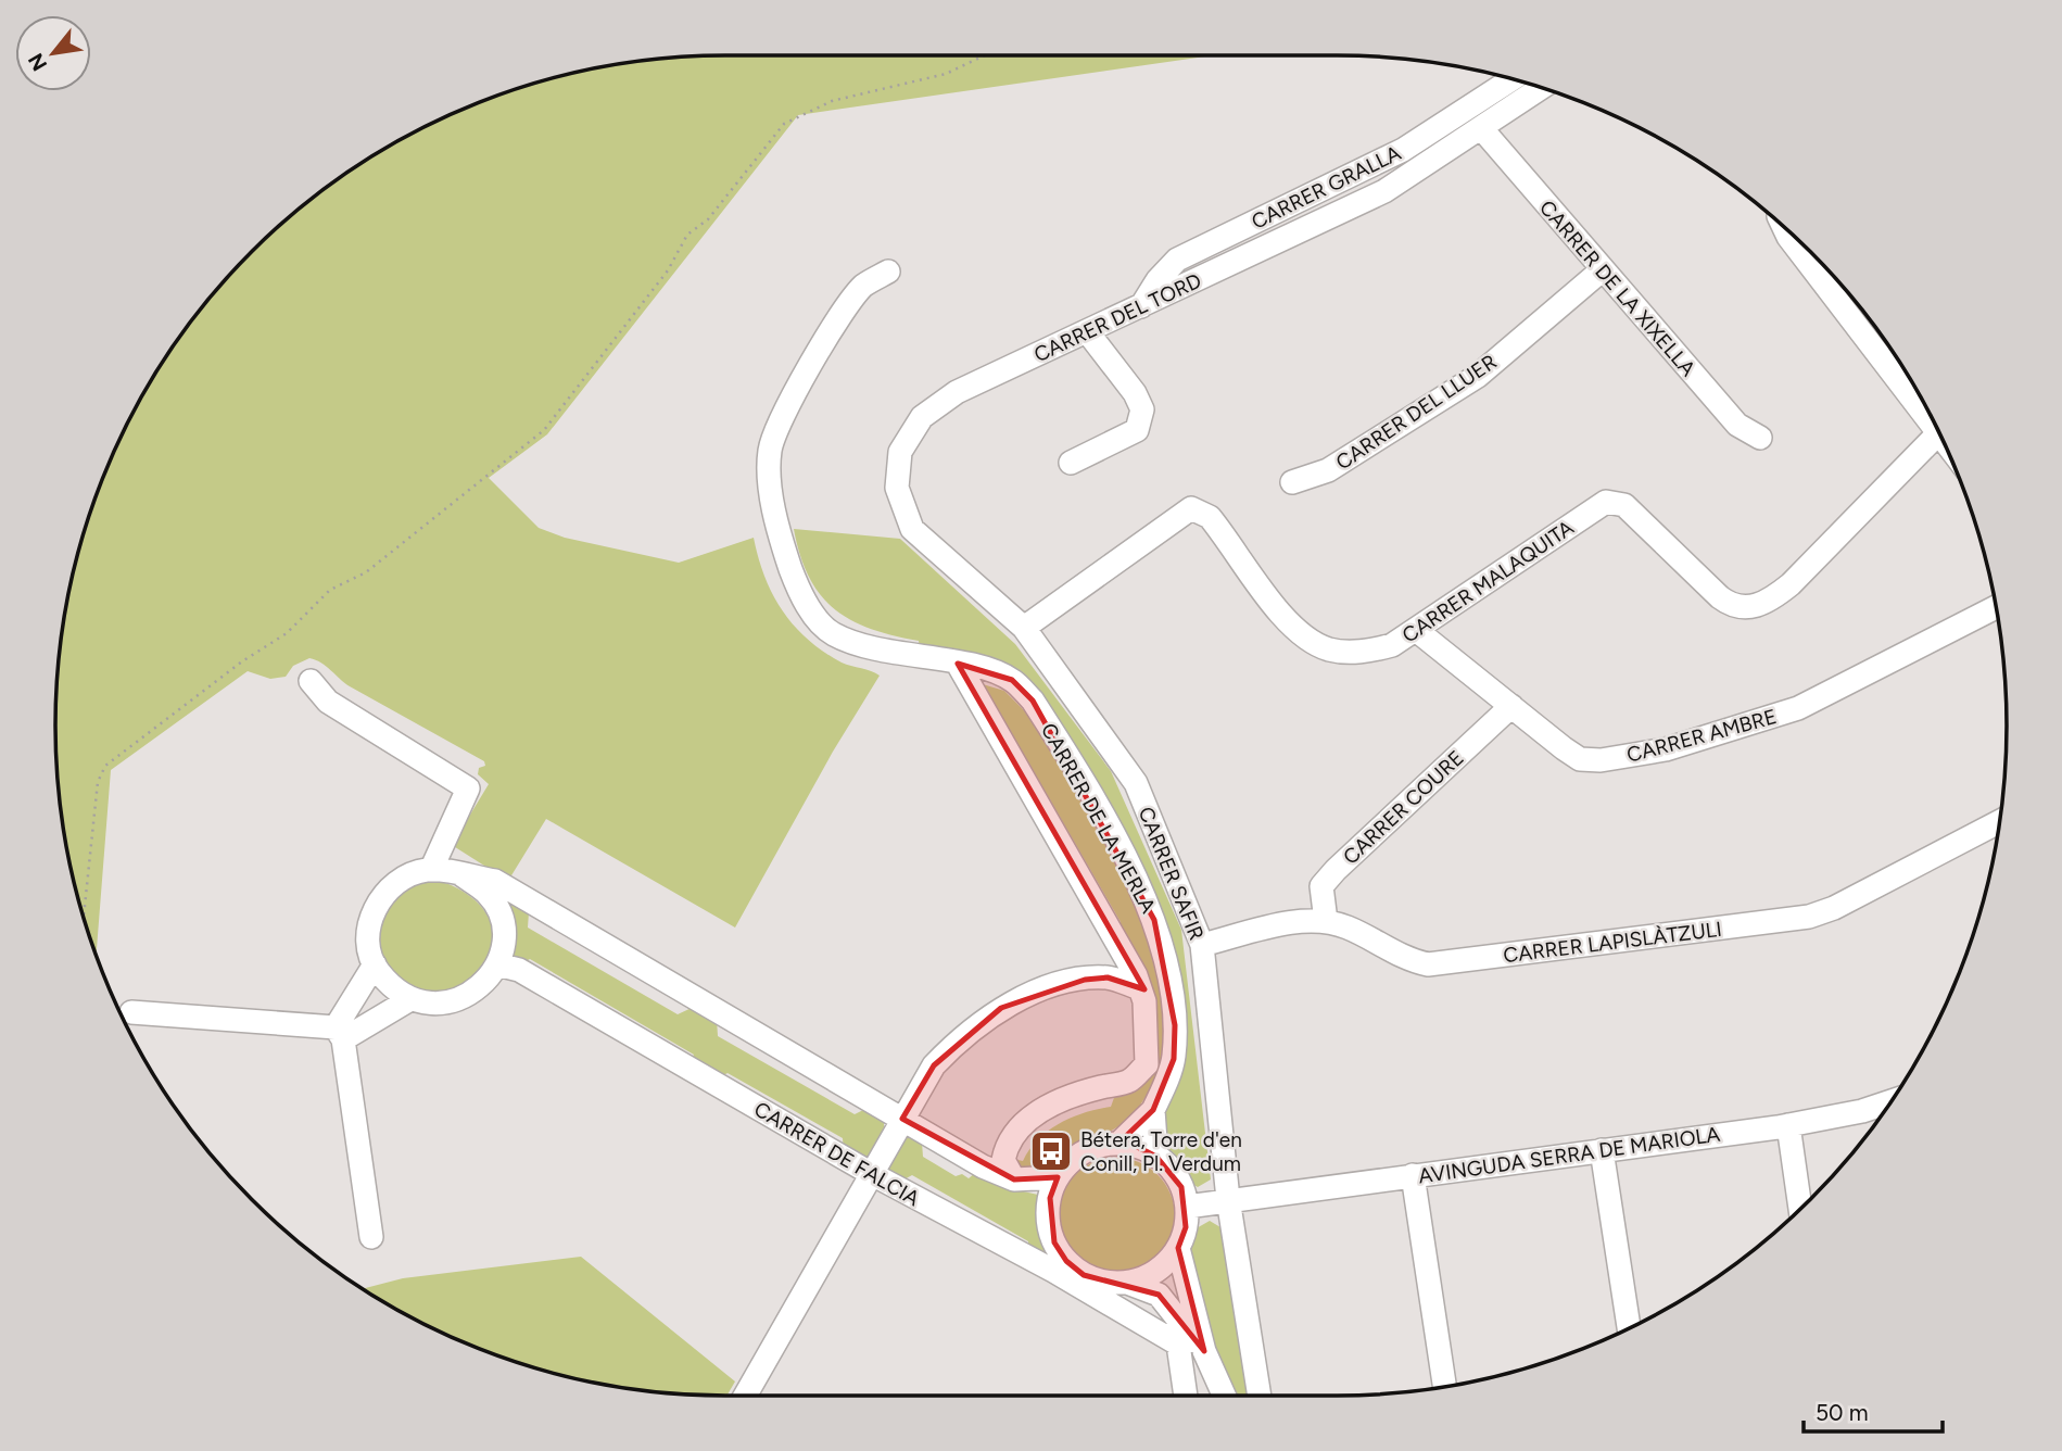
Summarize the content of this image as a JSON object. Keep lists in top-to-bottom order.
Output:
{
  "streets": {
    "street": [
      "CARRER GRALLA",
      "CARRER DE LA XIXELLA",
      "CARRER DEL TORD",
      "CARRER DEL LLUER",
      "CARRER MALAQUITA",
      "CARRER AMBRE",
      "CARRER COURE",
      "CARRER DE LA MERLA",
      "CARRER SAFIR",
      "CARRER LAPISLÀTZULI",
      "CARRER DE FALCIA",
      "AVINGUDA SERRA DE MARIOLA"
    ]
  },
  "crossings": [
    ["CARRER GRALLA", "CARRER DEL TORD"],
    ["CARRER DE LA XIXELLA", "CARRER DEL TORD"],
    ["CARRER DE LA XIXELLA", "CARRER DEL LLUER"],
    ["CARRER DEL TORD", "CARRER MALAQUITA"],
    ["CARRER DEL TORD", "CARRER SAFIR"],
    ["CARRER MALAQUITA", "CARRER AMBRE"],
    ["CARRER MALAQUITA", "CARRER SAFIR"],
    ["CARRER AMBRE", "CARRER COURE"],
    ["CARRER COURE", "CARRER LAPISLÀTZULI"],
    ["CARRER DE LA MERLA", "AVINGUDA SERRA DE MARIOLA"],
    ["CARRER SAFIR", "CARRER LAPISLÀTZULI"],
    ["CARRER SAFIR", "AVINGUDA SERRA DE MARIOLA"]
  ],
  "places": {
    "bus stop": ["Bétera, Torre d'en Conill, Pl. Verdum"]
  },
  "scale_bar": "50 m",
  "north": "bottom left"
}
